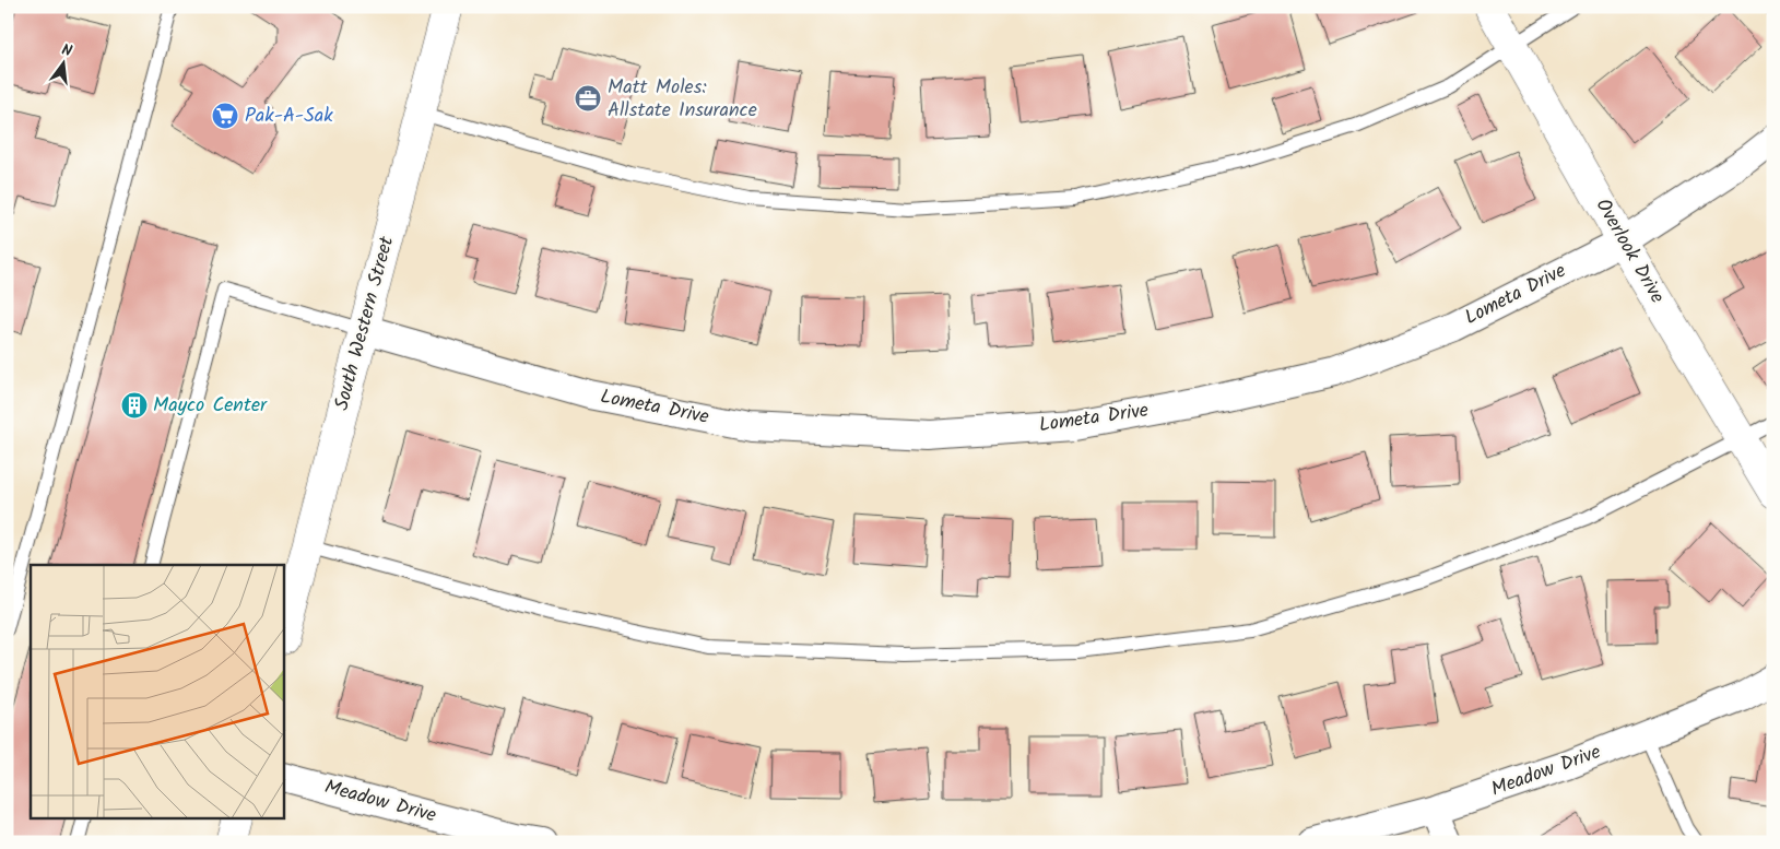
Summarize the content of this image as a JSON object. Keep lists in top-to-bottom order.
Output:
{
  "streets": {
    "main road": ["Overlook Drive", "South Western Street"],
    "street": ["Lometa Drive", "Meadow Drive"]
  },
  "crossings": [
    ["Overlook Drive", "Lometa Drive"],
    ["Lometa Drive", "South Western Street"]
  ],
  "places": {
    "office": ["Matt Moles: Allstate Insurance"],
    "supermarket": ["Pak-A-Sak"],
    "building": ["Mayco Center"]
  },
  "north": "top"
}
